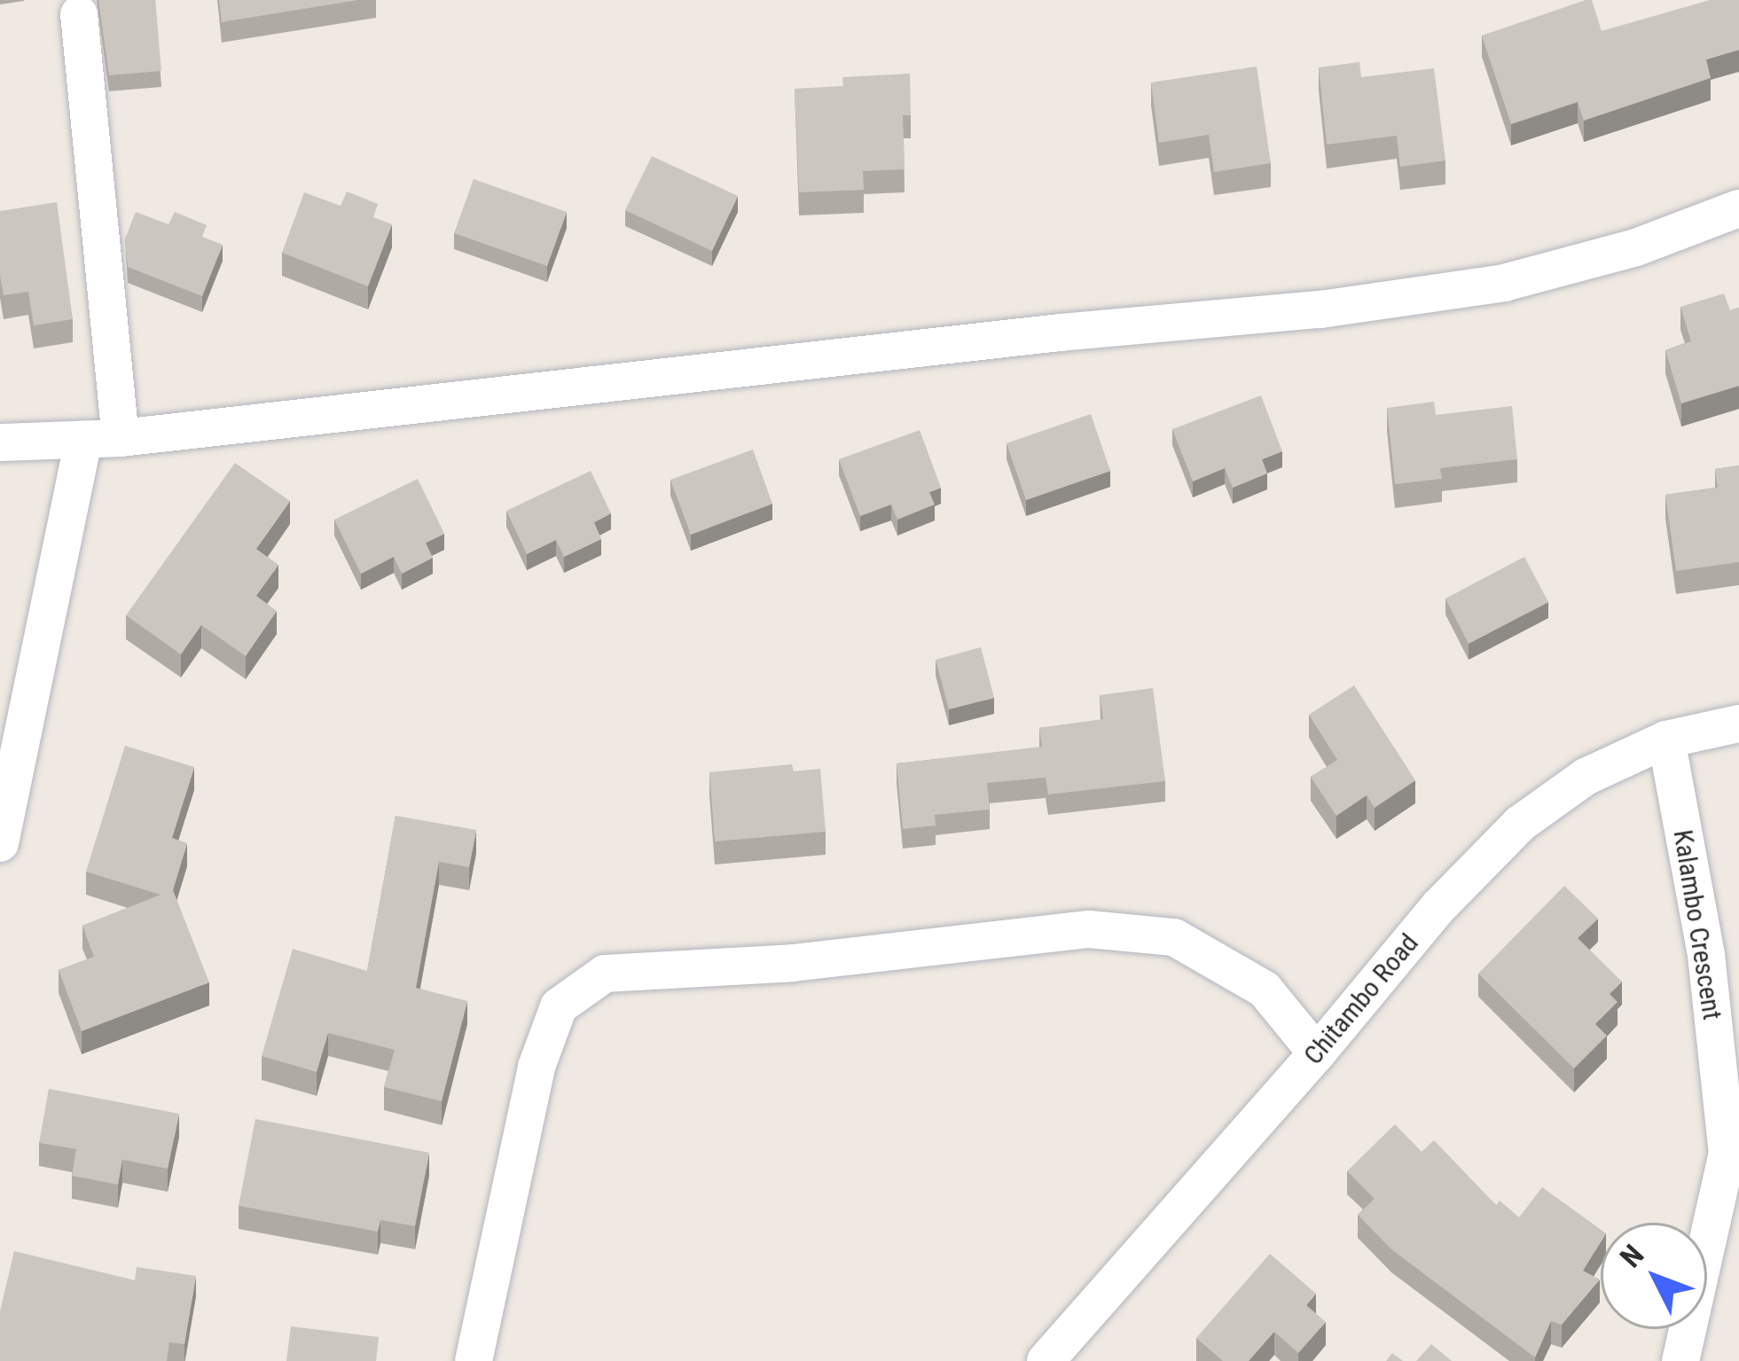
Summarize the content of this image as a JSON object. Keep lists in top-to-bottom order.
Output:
{
  "streets": {
    "street": ["Kalambo Crescent", "Chitambo Road"]
  },
  "crossings": [
    ["Kalambo Crescent", "Chitambo Road"]
  ],
  "north": "top left"
}
